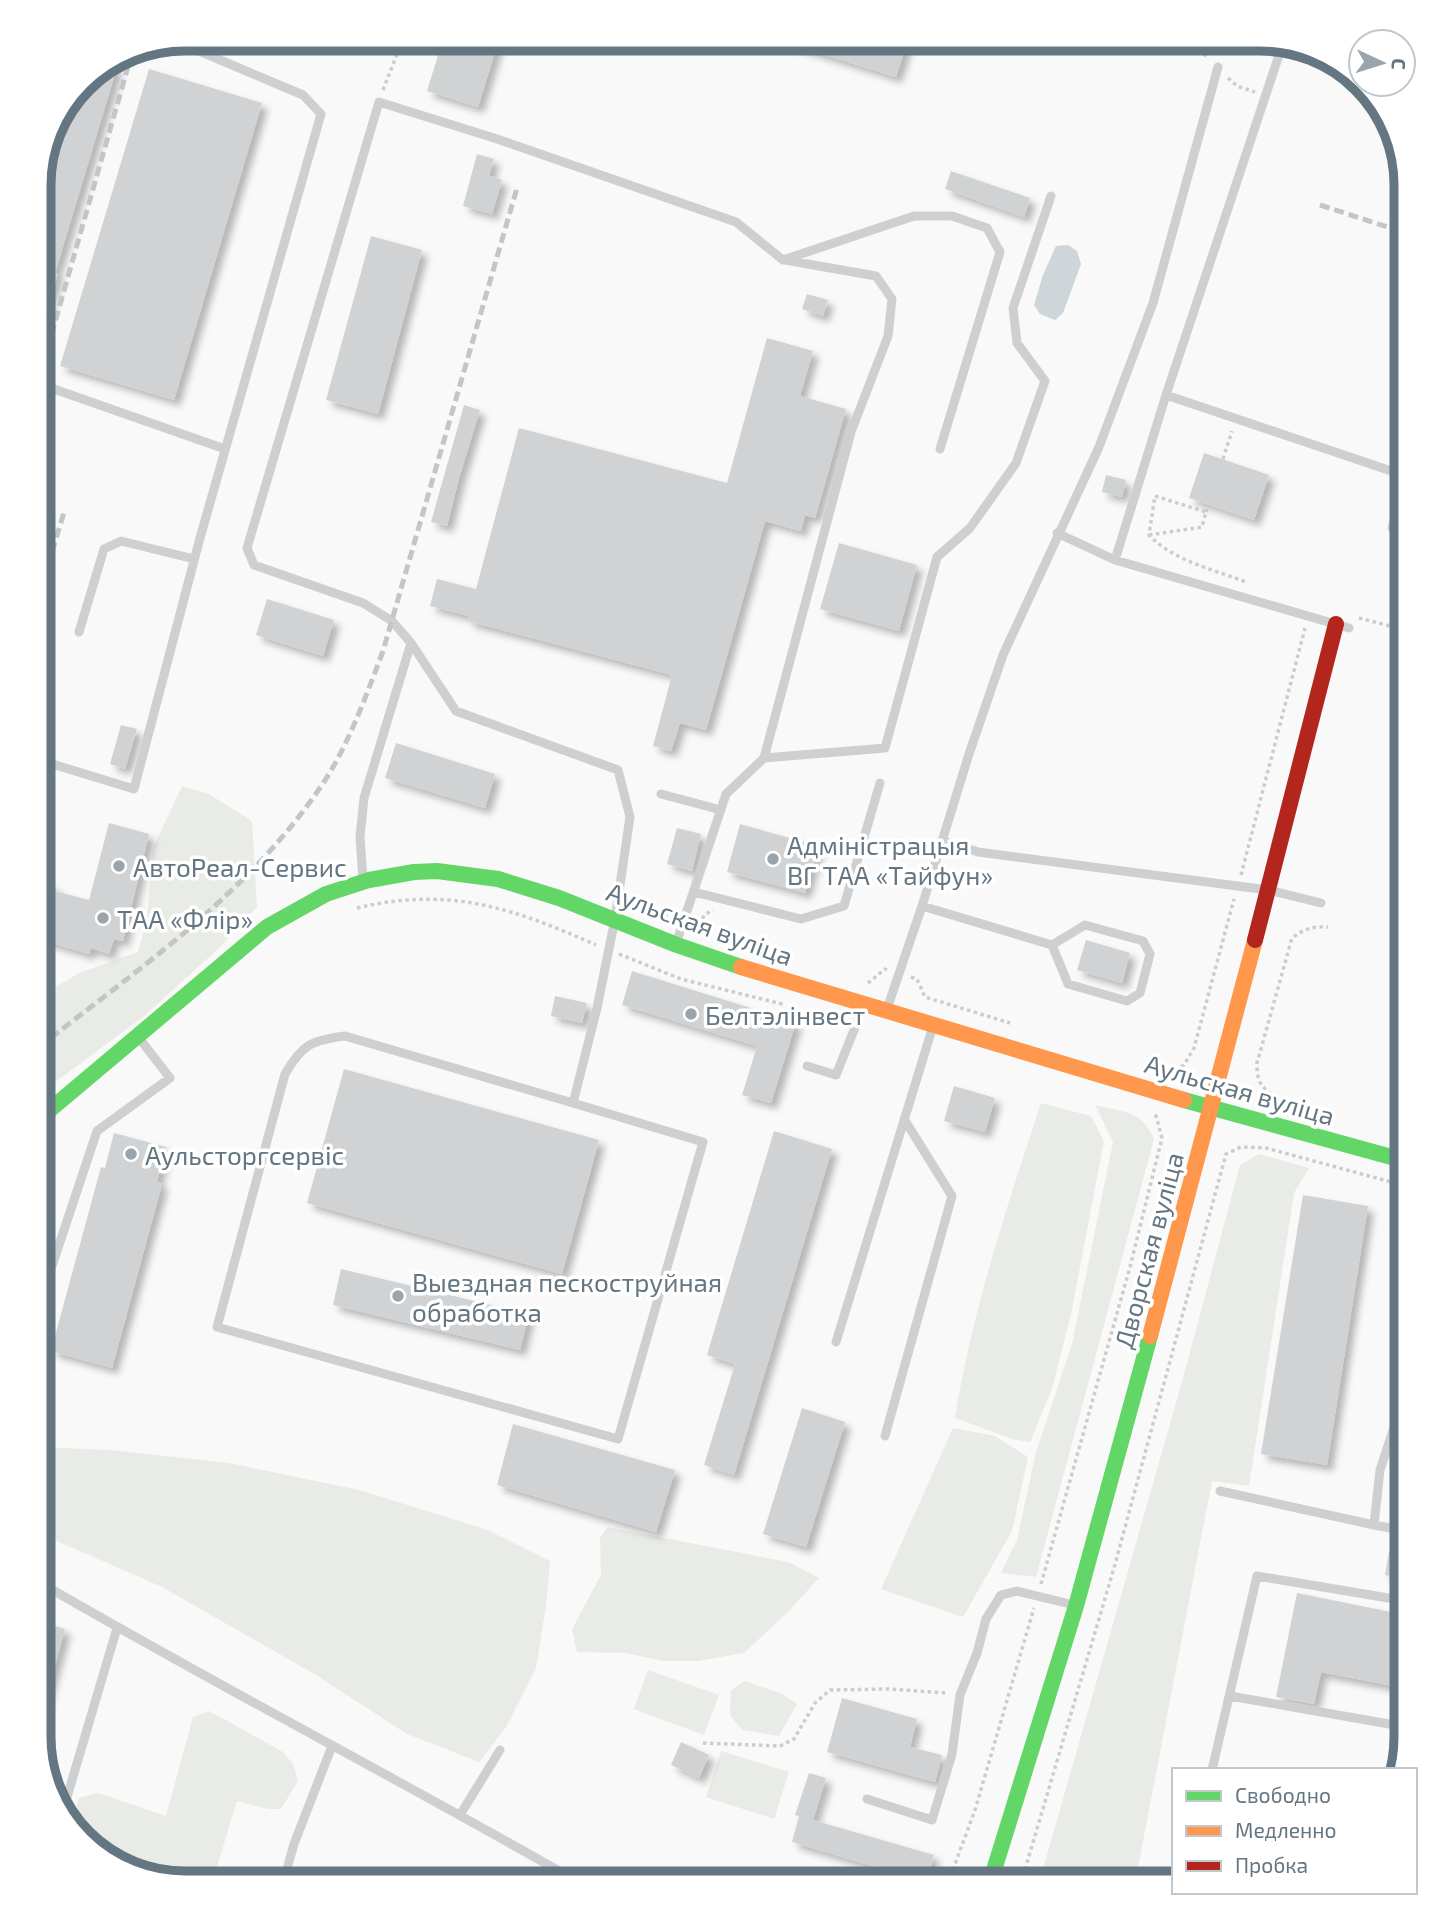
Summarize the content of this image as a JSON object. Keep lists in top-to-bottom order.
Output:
{
  "streets": {
    "street": ["Аульская вуліца", "Дворская вуліца"]
  },
  "crossings": [
    ["Аульская вуліца", "Дворская вуліца"]
  ],
  "places": [
    "Адміністрацыя ВГ ТАА «Тайфун»",
    "АвтоРеал-Сервис",
    "ТАА «Флір»",
    "Белтэлінвест",
    "Аульсторгсервіс",
    "Выездная пескоструйная обработка"
  ],
  "legend": ["Свободно", "Медленно", "Пробка"],
  "north": "right"
}
